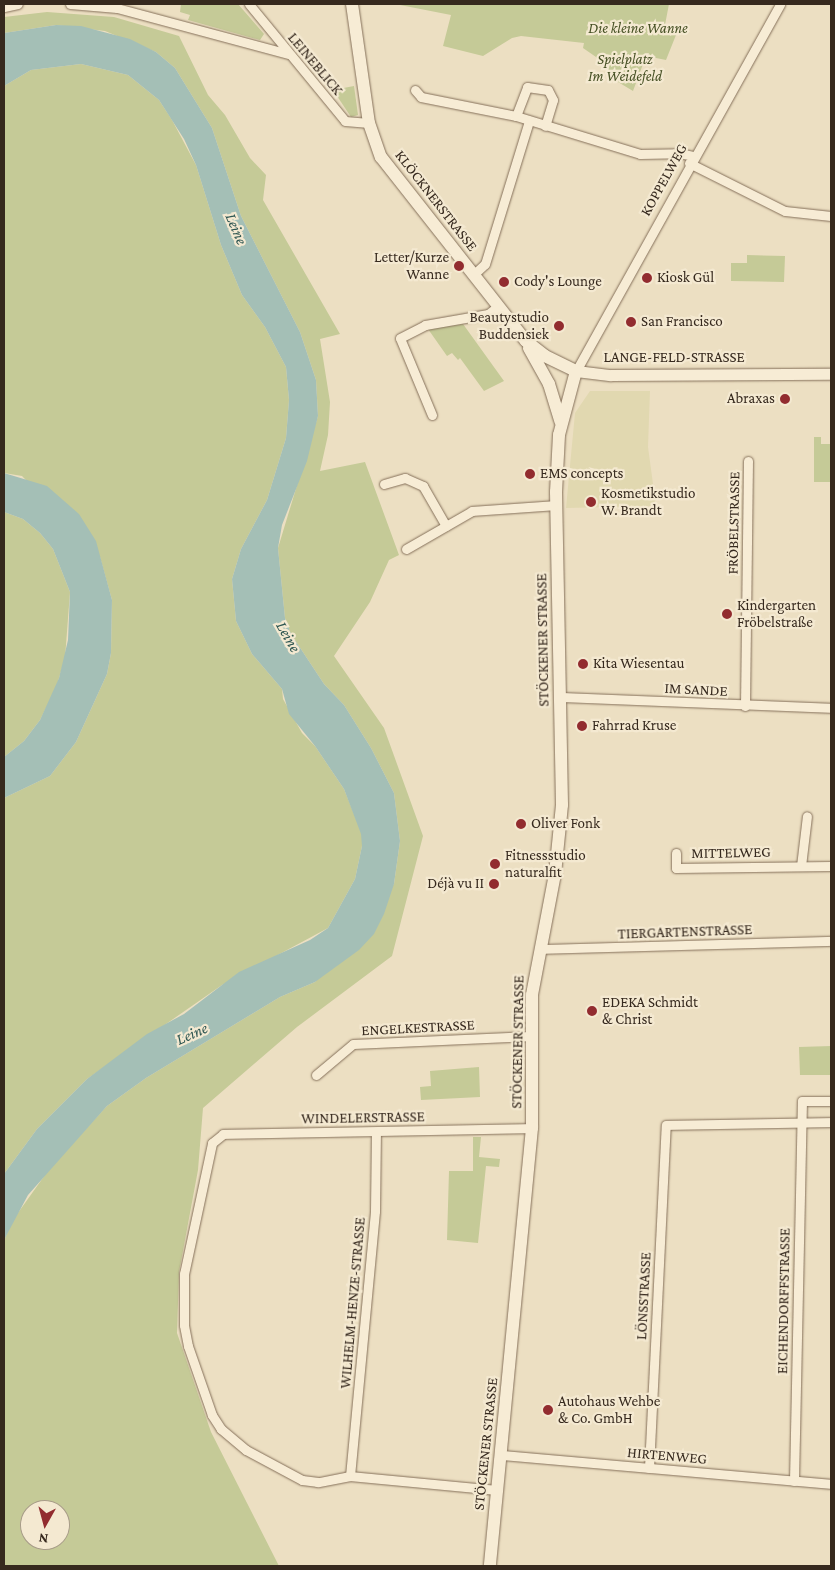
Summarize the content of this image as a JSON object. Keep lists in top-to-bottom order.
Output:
{
  "streets": {
    "main road": ["KLÖCKNERSTRASSE", "LANGE-FELD-STRASSE", "STÖCKENER STRASSE"],
    "street": [
      "LEINEBLICK",
      "KOPPELWEG",
      "FRÖBELSTRASSE",
      "IM SANDE",
      "MITTELWEG",
      "TIERGARTENSTRASSE",
      "ENGELKESTRASSE",
      "WINDELERSTRASSE",
      "LÖNSSTRASSE",
      "EICHENDORFFSTRASSE",
      "WILHELM-HENZE-STRASSE",
      "HIRTENWEG"
    ]
  },
  "crossings": [
    ["LEINEBLICK", "KLÖCKNERSTRASSE"],
    ["KOPPELWEG", "LANGE-FELD-STRASSE"],
    ["KOPPELWEG", "STÖCKENER STRASSE"],
    ["KLÖCKNERSTRASSE", "LANGE-FELD-STRASSE"],
    ["LANGE-FELD-STRASSE", "STÖCKENER STRASSE"],
    ["FRÖBELSTRASSE", "IM SANDE"],
    ["STÖCKENER STRASSE", "IM SANDE"],
    ["STÖCKENER STRASSE", "TIERGARTENSTRASSE"],
    ["STÖCKENER STRASSE", "ENGELKESTRASSE"],
    ["STÖCKENER STRASSE", "WINDELERSTRASSE"],
    ["STÖCKENER STRASSE", "HIRTENWEG"],
    ["WINDELERSTRASSE", "WILHELM-HENZE-STRASSE"],
    ["LÖNSSTRASSE", "EICHENDORFFSTRASSE"],
    ["LÖNSSTRASSE", "HIRTENWEG"],
    ["EICHENDORFFSTRASSE", "HIRTENWEG"]
  ],
  "water": ["Leine"],
  "parks": ["Die kleine Wanne", "Spielplatz Im Weidefeld"],
  "places": [
    "Letter/Kurze Wanne",
    "Kiosk Gül",
    "Cody's Lounge",
    "San Francisco",
    "Beautystudio Buddensiek",
    "Abraxas",
    "EMS concepts",
    "Kosmetikstudio W. Brandt",
    "Kindergarten Fröbelstraße",
    "Kita Wiesentau",
    "Fahrrad Kruse",
    "Oliver Fonk",
    "Fitnessstudio naturalfit",
    "Déjà vu II",
    "EDEKA Schmidt & Christ",
    "Autohaus Wehbe & Co. GmbH"
  ],
  "north": "bottom"
}
